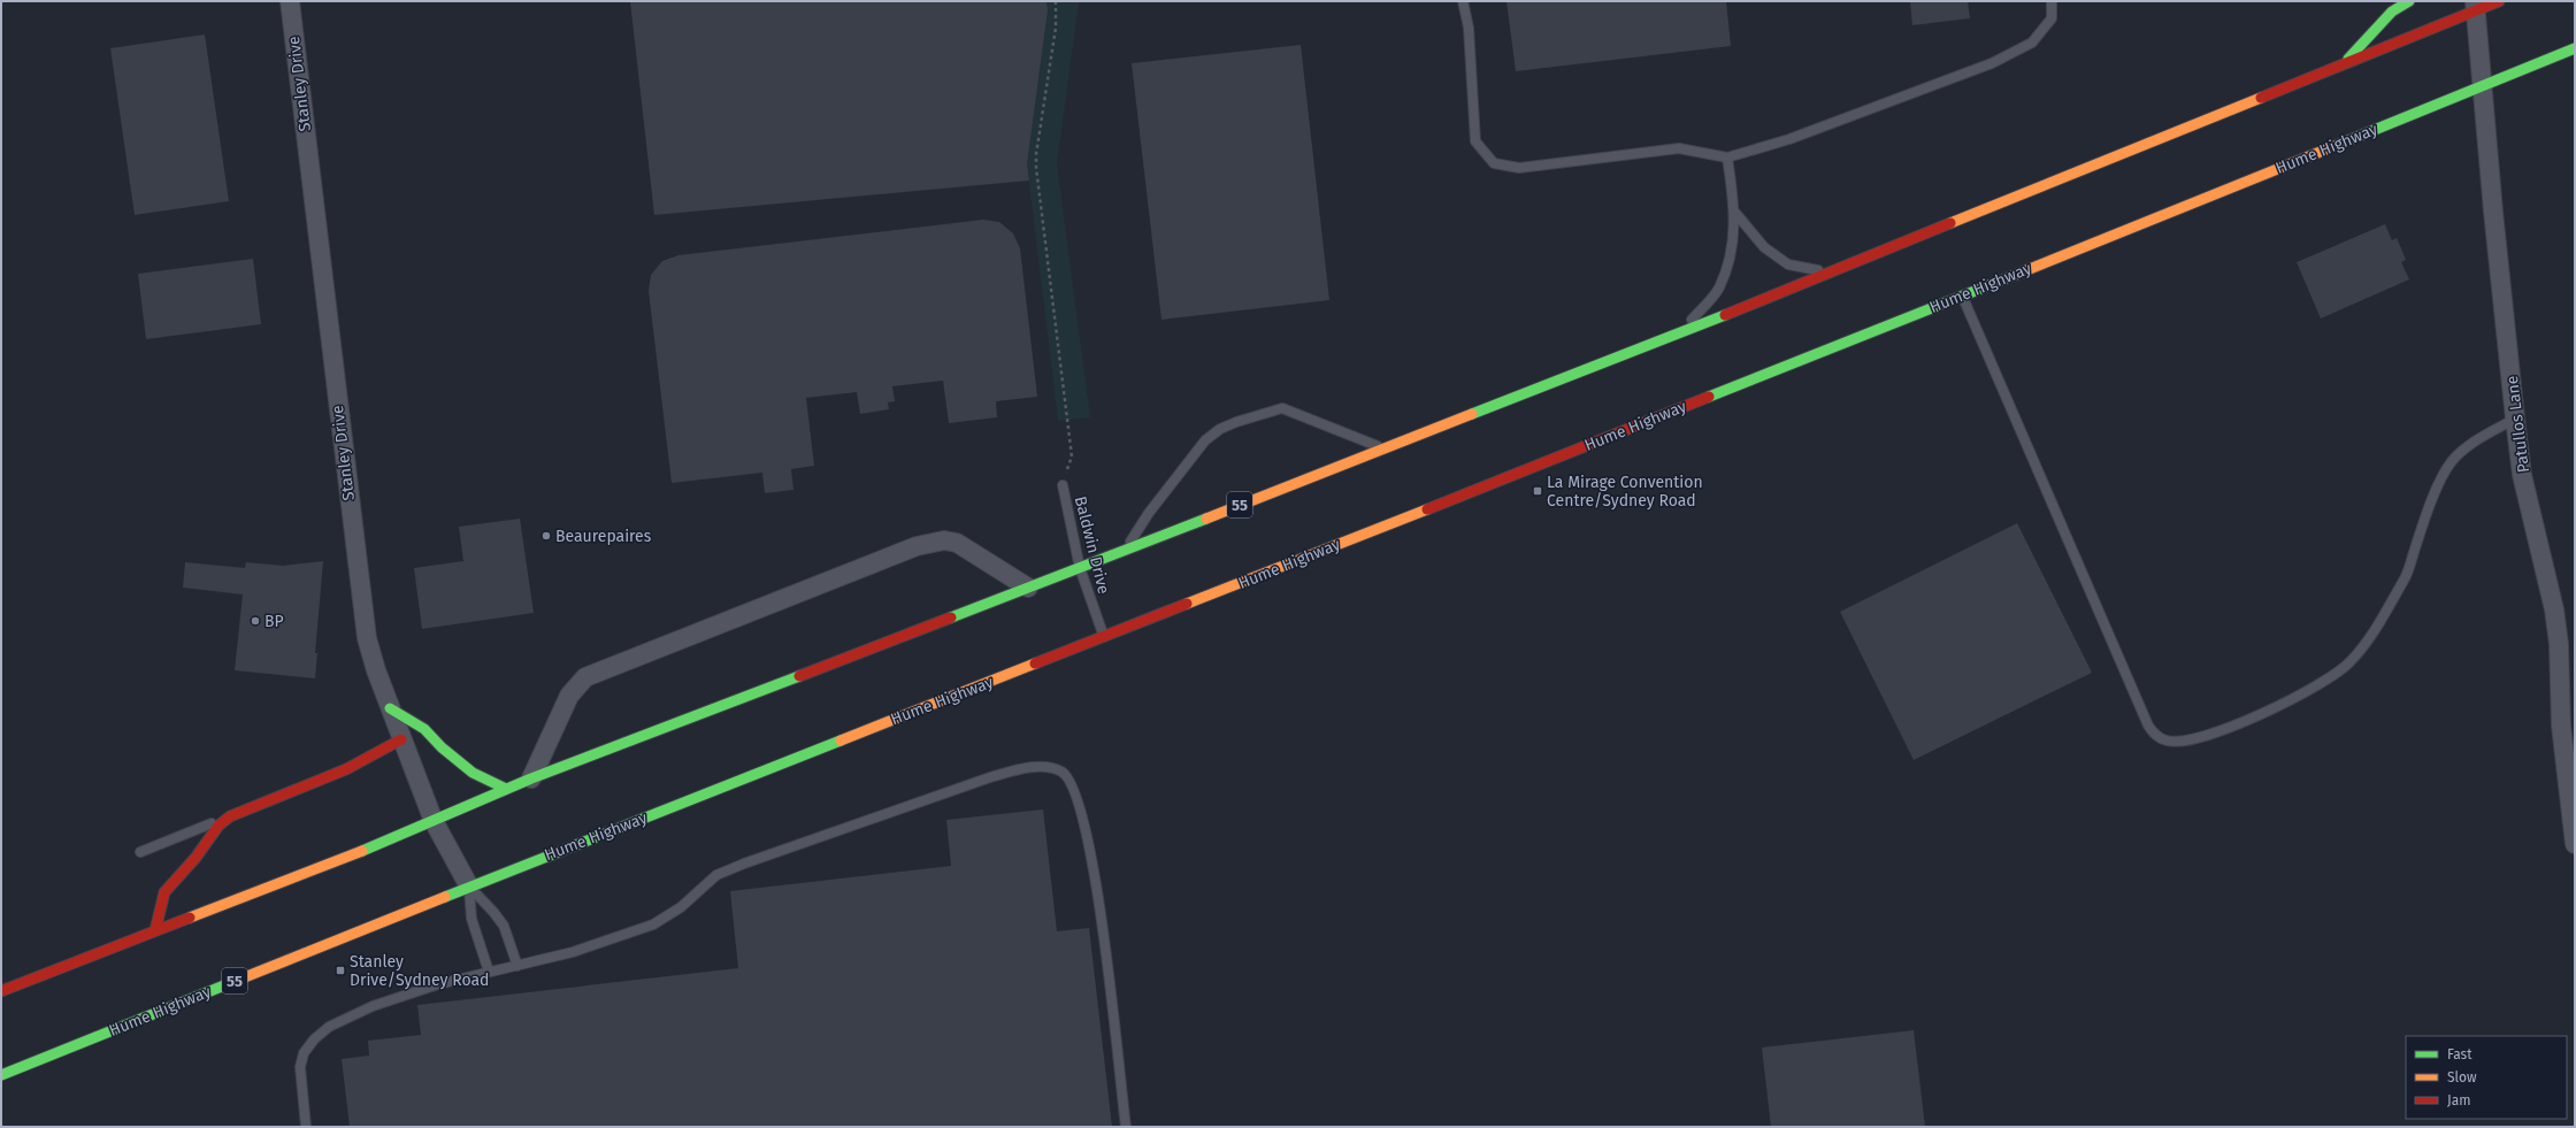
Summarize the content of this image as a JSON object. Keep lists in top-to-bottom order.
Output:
{
  "streets": {
    "highway": ["Hume Highway", "55"],
    "street": ["Stanley Drive", "Patullos Lane"],
    "lane": ["Baldwin Drive"]
  },
  "crossings": [
    ["Stanley Drive", "Hume Highway"],
    ["Stanley Drive", "55"],
    ["Hume Highway", "Patullos Lane"],
    ["Hume Highway", "Baldwin Drive"],
    ["Patullos Lane", "55"],
    ["55", "Baldwin Drive"]
  ],
  "places": {
    "transit": ["La Mirage Convention Centre/Sydney Road", "Stanley Drive/Sydney Road"],
    "other": ["Beaurepaires", "BP"]
  },
  "legend": ["Fast", "Slow", "Jam"]
}
